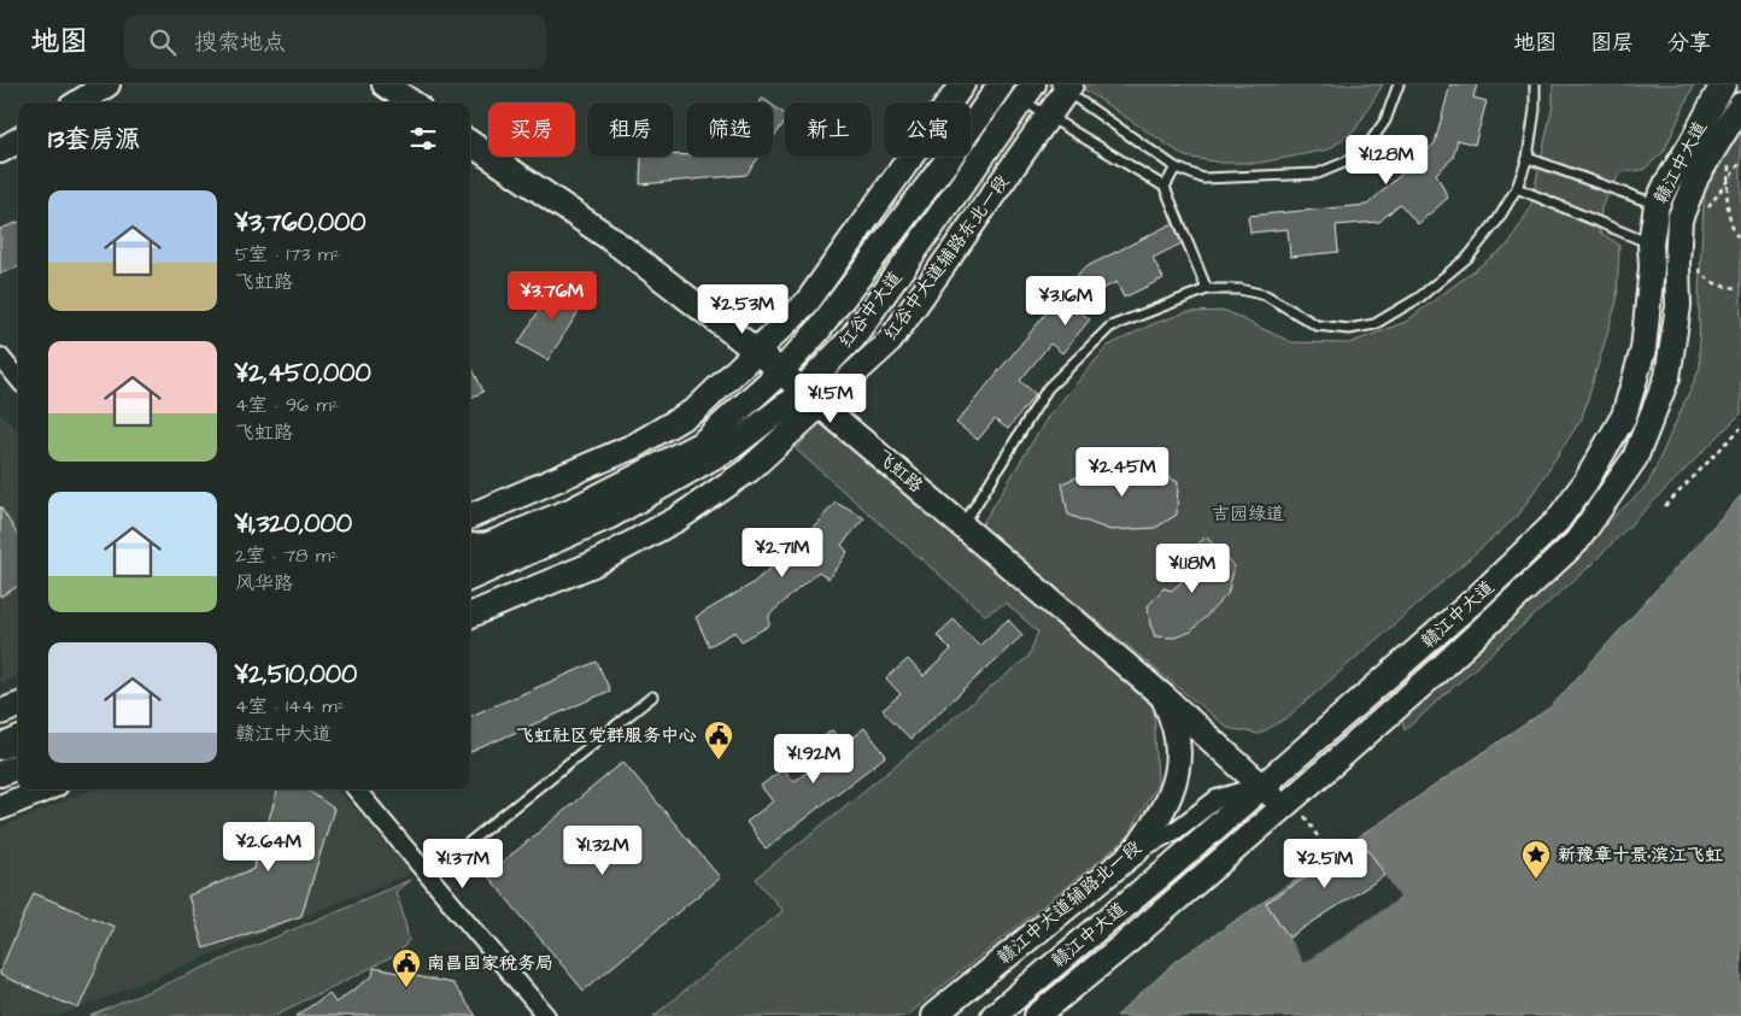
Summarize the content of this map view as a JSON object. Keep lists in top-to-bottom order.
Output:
{
  "streets": {
    "main road": [
      "赣江中大道",
      "红谷中大道辅路东北一段",
      "红谷中大道",
      "飞虹路",
      "赣江中大道辅路北一段"
    ]
  },
  "crossings": [
    ["赣江中大道", "飞虹路"],
    ["红谷中大道辅路东北一段", "红谷中大道"],
    ["红谷中大道辅路东北一段", "飞虹路"],
    ["红谷中大道", "飞虹路"],
    ["飞虹路", "赣江中大道辅路北一段"]
  ],
  "parks": ["吉园绿道"],
  "places": {
    "public building": ["飞虹社区党群服务中心", "南昌国家税务局"],
    "place": ["新豫章十景·滨江飞虹"]
  },
  "page": {
    "header": "地图",
    "search": "搜索地点",
    "nav": ["地图", "图层", "分享"],
    "chip": [
      "买房",
      "租房",
      "筛选",
      "新上",
      "公寓"
    ],
    "heading": "13套房源",
    "price": [
      "¥1.28M",
      "¥3.76M",
      "¥3.16M",
      "¥2.53M",
      "¥1.5M",
      "¥2.45M",
      "¥2.71M",
      "¥1.18M",
      "¥1.92M",
      "¥2.64M",
      "¥1.32M",
      "¥1.37M",
      "¥2.51M"
    ],
    "list": [
      {
        "name": "¥3,760,000",
        "note": "5室 · 173 m² · 飞虹路"
      },
      {
        "name": "¥2,450,000",
        "note": "4室 · 96 m² · 飞虹路"
      },
      {
        "name": "¥1,320,000",
        "note": "2室 · 78 m² · 风华路"
      },
      {
        "name": "¥2,510,000",
        "note": "4室 · 144 m² · 赣江中大道"
      }
    ]
  }
}
